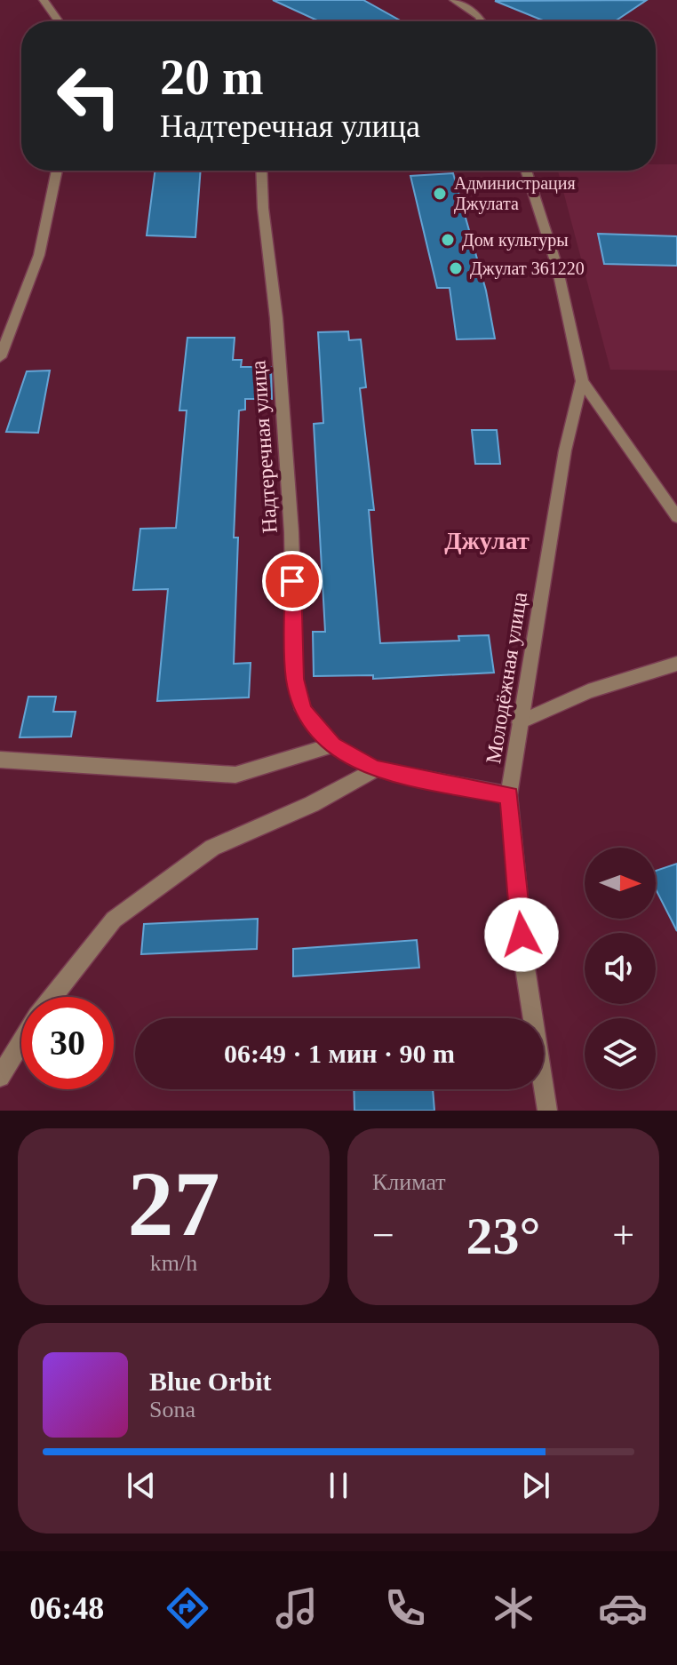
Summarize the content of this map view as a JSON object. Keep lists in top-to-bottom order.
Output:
{
  "streets": {
    "street": ["Надтеречная улица", "Молодёжная улица"]
  },
  "crossings": [
    ["Надтеречная улица", "Молодёжная улица"]
  ],
  "districts": ["Джулат"],
  "places": ["Администрация Джулата", "Дом культуры", "Джулат 361220"],
  "north": "right",
  "page": {
    "turn": ["20 m", "Надтеречная улица"],
    "limit": "30",
    "trip": "06:49 · 1 мин · 90 m",
    "tile": [
      ["27", "km/h"],
      "Климат"
    ],
    "heat": ["−", "23°", "+"],
    "song": ["Blue Orbit", "Sona"],
    "tabs": "06:48"
  }
}
